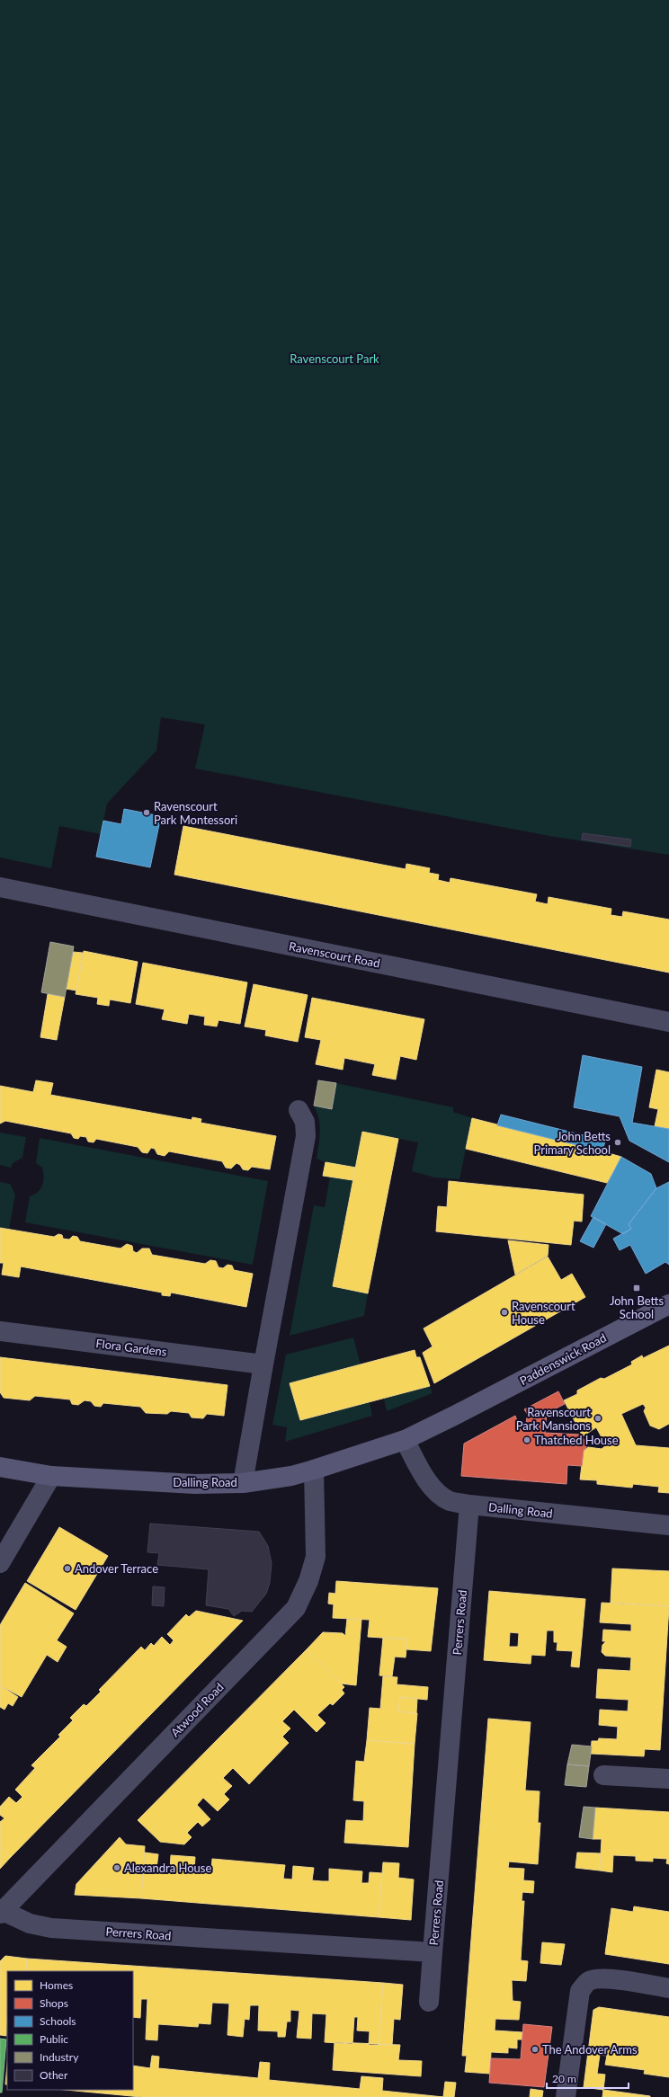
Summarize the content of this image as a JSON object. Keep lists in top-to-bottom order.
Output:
{
  "streets": {
    "main road": ["Paddenswick Road", "Dalling Road"],
    "street": [
      "Ravenscourt Road",
      "Flora Gardens",
      "Perrers Road",
      "Atwood Road"
    ]
  },
  "crossings": [
    ["Paddenswick Road", "Dalling Road"],
    ["Dalling Road", "Perrers Road"],
    ["Dalling Road", "Atwood Road"],
    ["Perrers Road", "Atwood Road"]
  ],
  "parks": ["Ravenscourt Park"],
  "places": {
    "other": [
      "Ravenscourt Park Montessori",
      "John Betts Primary School",
      "Ravenscourt House",
      "Ravenscourt Park Mansions",
      "Thatched House",
      "Andover Terrace",
      "Alexandra House",
      "The Andover Arms"
    ],
    "transit": ["John Betts School"]
  },
  "legend": [
    "Homes",
    "Shops",
    "Schools",
    "Public",
    "Industry",
    "Other"
  ],
  "scale_bar": "20 m"
}
